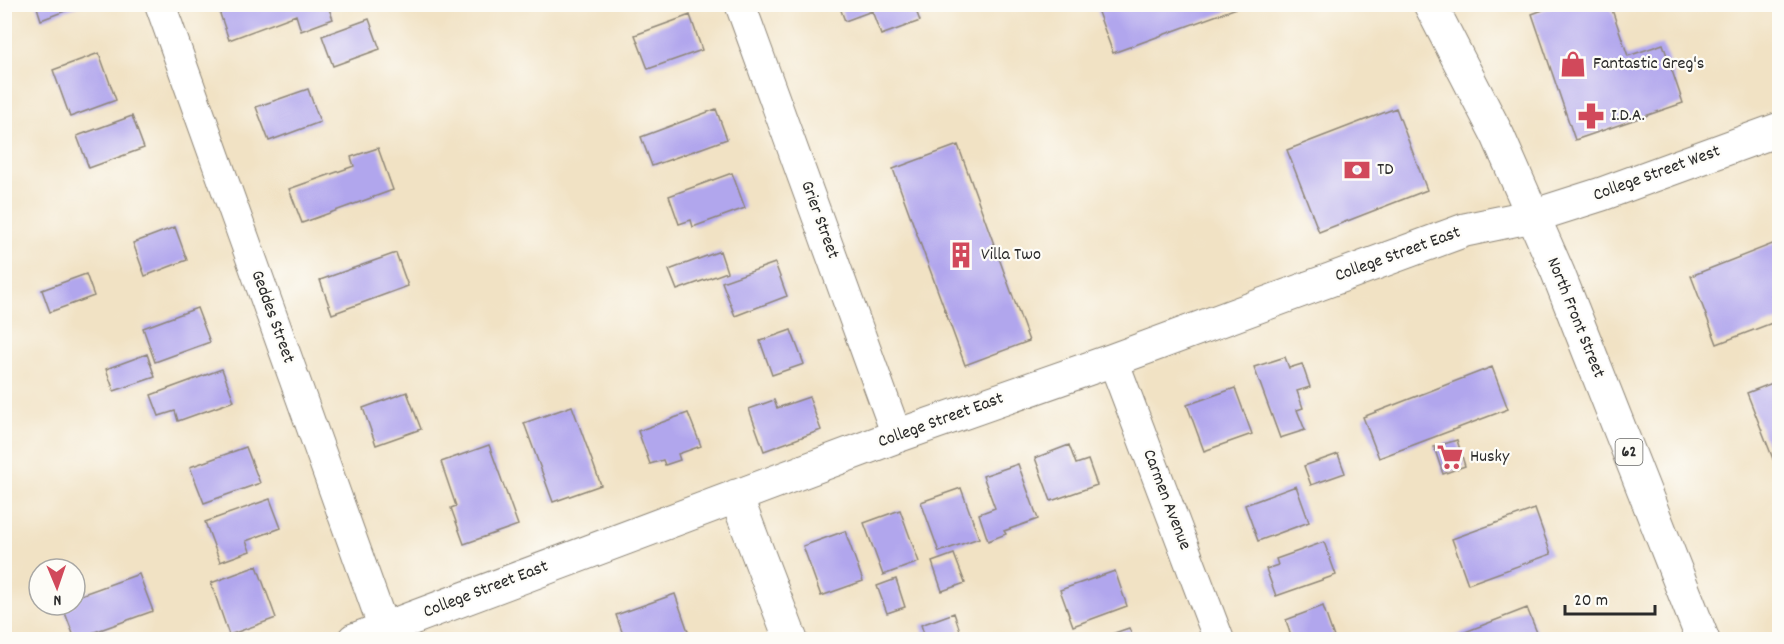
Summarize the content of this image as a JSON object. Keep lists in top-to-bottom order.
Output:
{
  "streets": {
    "main road": [
      "College Street West",
      "College Street East",
      "North Front Street",
      "62"
    ],
    "street": ["Grier Street", "Geddes Street", "Carmen Avenue"]
  },
  "crossings": [
    ["College Street West", "College Street East"],
    ["College Street West", "North Front Street"],
    ["Grier Street", "College Street East"],
    ["College Street East", "Geddes Street"],
    ["College Street East", "North Front Street"],
    ["College Street East", "Carmen Avenue"]
  ],
  "places": {
    "shop": ["Fantastic Greg's"],
    "pharmacy": ["I.D.A."],
    "bank": ["TD"],
    "building": ["Villa Two"],
    "supermarket": ["Husky"]
  },
  "scale_bar": "20 m",
  "north": "bottom"
}
